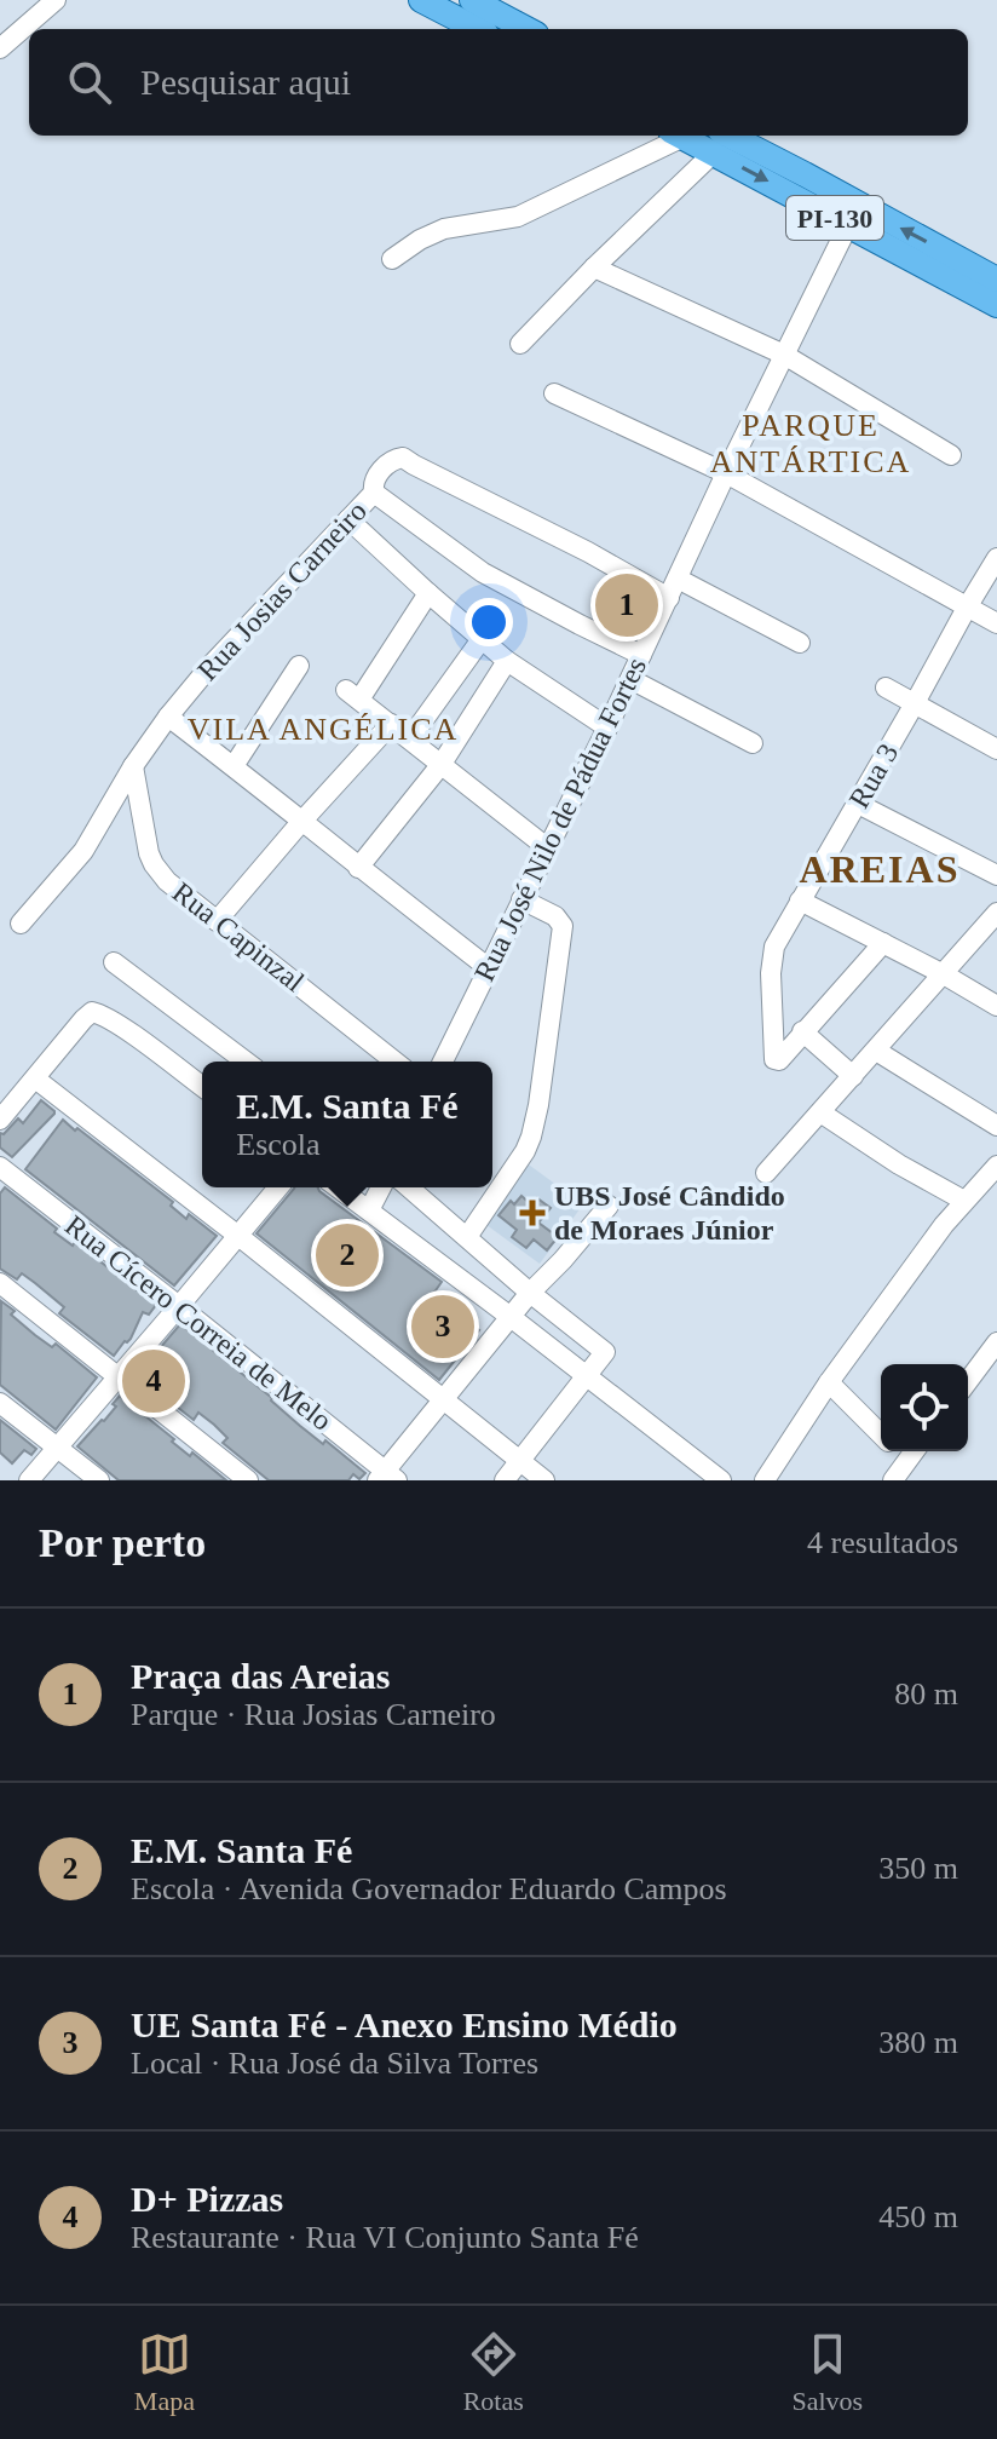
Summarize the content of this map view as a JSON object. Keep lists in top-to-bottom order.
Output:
{
  "streets": {
    "main road": ["PI-130"],
    "street": [
      "Rua Josias Carneiro",
      "Rua 3",
      "Rua José Nilo de Pádua Fortes",
      "Rua Capinzal",
      "Rua Cícero Correia de Melo"
    ]
  },
  "crossings": [
    ["PI-130", "Rua José Nilo de Pádua Fortes"],
    ["Rua Josias Carneiro", "Rua José Nilo de Pádua Fortes"],
    ["Rua Josias Carneiro", "Rua Capinzal"]
  ],
  "districts": ["PARQUE ANTÁRTICA", "VILA ANGÉLICA", "AREIAS"],
  "places": {
    "health": ["UBS José Cândido de Moraes Júnior"]
  },
  "page": {
    "search": "Pesquisar aqui",
    "pins": [
      "1",
      "2",
      "3",
      "4"
    ],
    "popup": ["E.M. Santa Fé", "Escola"],
    "heading": ["Por perto", "4 resultados"],
    "list": [
      {
        "mark": "1",
        "name": "Praça das Areias",
        "note": "Parque · Rua Josias Carneiro",
        "value": "80 m"
      },
      {
        "mark": "2",
        "name": "E.M. Santa Fé",
        "note": "Escola · Avenida Governador Eduardo Campos",
        "value": "350 m"
      },
      {
        "mark": "3",
        "name": "UE Santa Fé - Anexo Ensino Médio",
        "note": "Local · Rua José da Silva Torres",
        "value": "380 m"
      },
      {
        "mark": "4",
        "name": "D+ Pizzas",
        "note": "Restaurante · Rua VI Conjunto Santa Fé",
        "value": "450 m"
      }
    ],
    "nav": ["Mapa", "Rotas", "Salvos"]
  }
}
